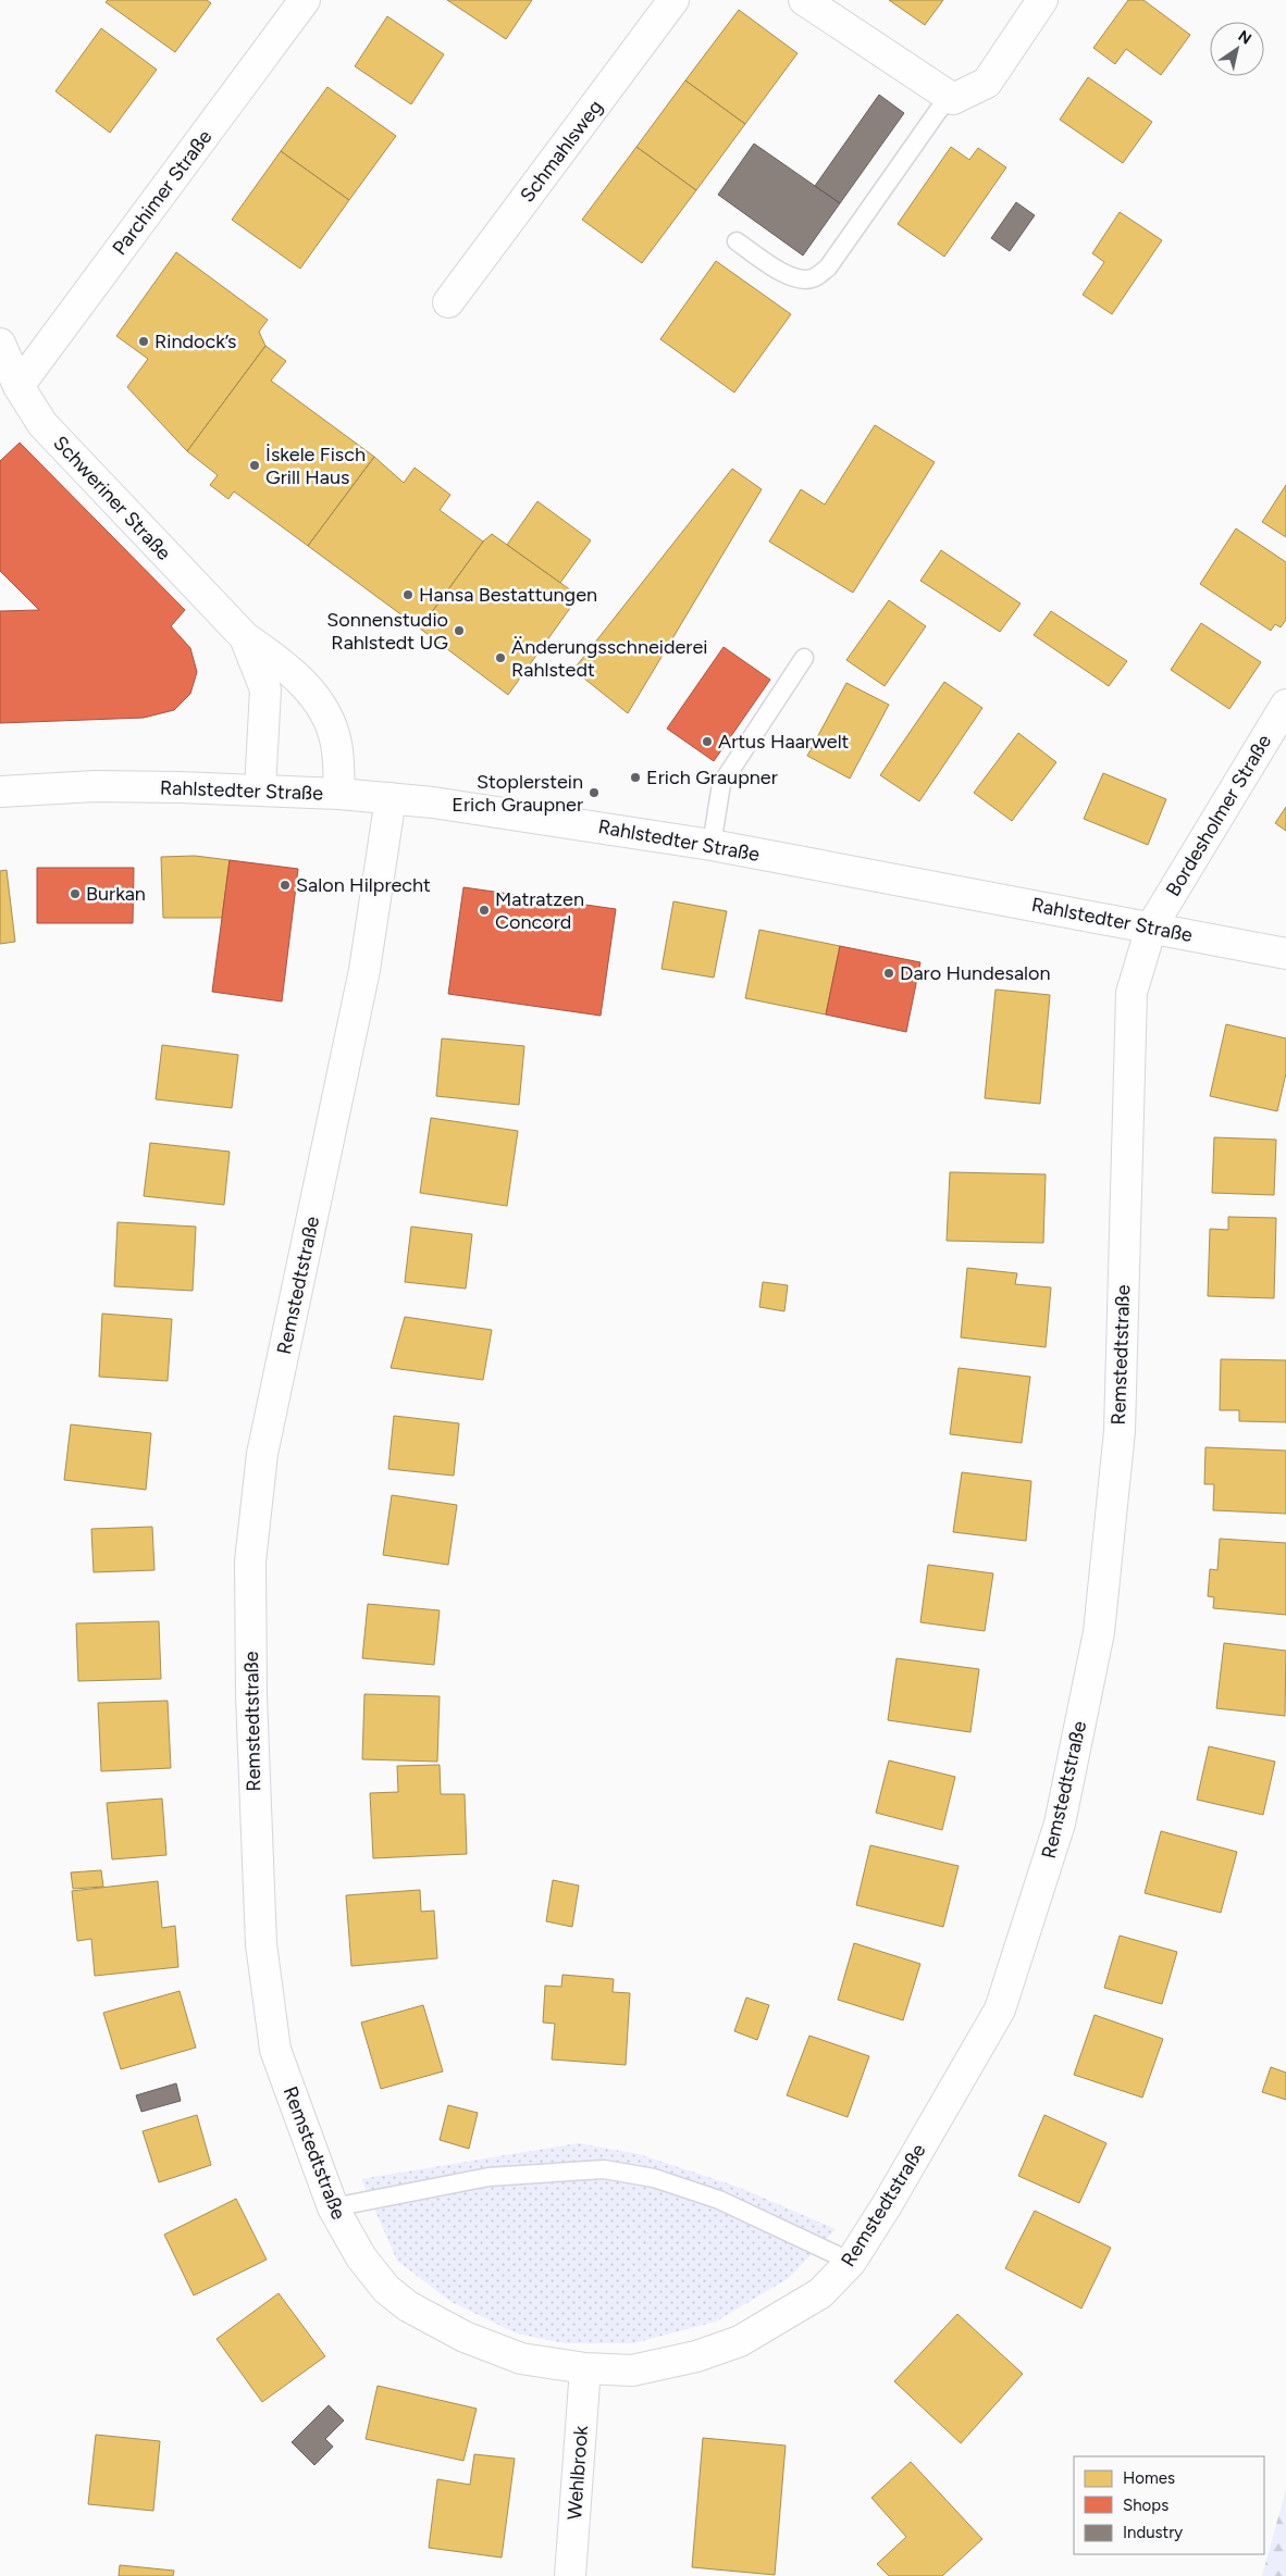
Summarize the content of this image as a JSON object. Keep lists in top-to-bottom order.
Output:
{
  "streets": {
    "street": [
      "Schmahlsweg",
      "Parchimer Straße",
      "Schweriner Straße",
      "Rahlstedter Straße",
      "Bordesholmer Straße",
      "Remstedtstraße",
      "Wehlbrook"
    ]
  },
  "crossings": [
    ["Parchimer Straße", "Schweriner Straße"],
    ["Schweriner Straße", "Rahlstedter Straße"],
    ["Rahlstedter Straße", "Bordesholmer Straße"],
    ["Rahlstedter Straße", "Remstedtstraße"],
    ["Bordesholmer Straße", "Remstedtstraße"],
    ["Remstedtstraße", "Wehlbrook"]
  ],
  "places": [
    "Rindock’s",
    "İskele Fisch Grill Haus",
    "Hansa Bestattungen",
    "Sonnenstudio Rahlstedt UG",
    "Änderungsschneiderei Rahlstedt",
    "Artus Haarwelt",
    "Erich Graupner",
    "Stoplerstein Erich Graupner",
    "Salon Hilprecht",
    "Burkan",
    "Matratzen Concord",
    "Daro Hundesalon"
  ],
  "legend": ["Homes", "Shops", "Industry"],
  "north": "top right"
}
